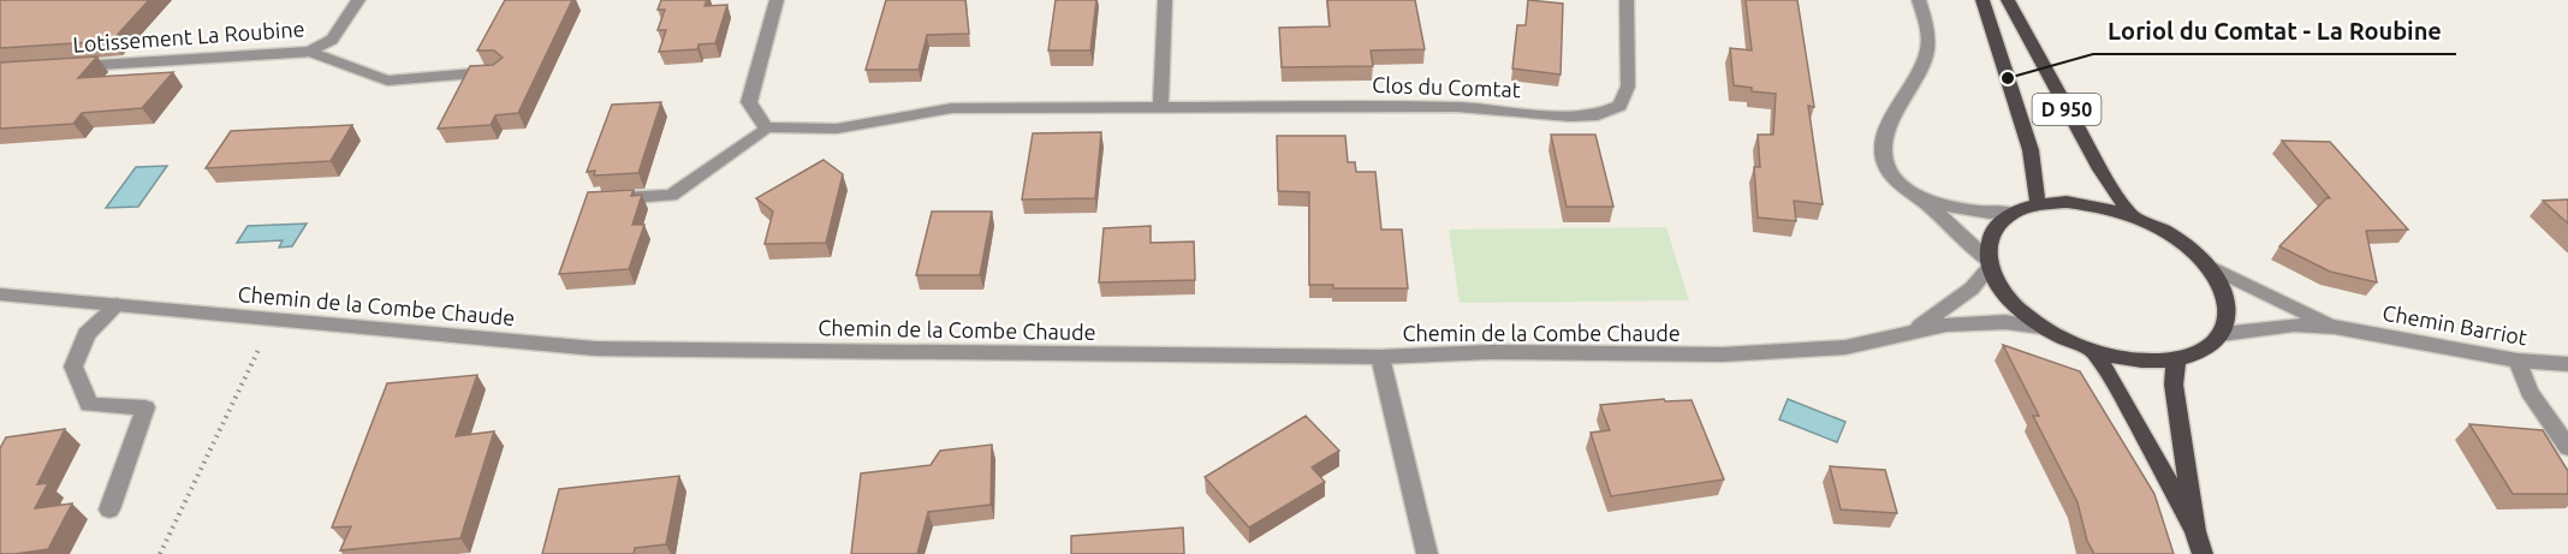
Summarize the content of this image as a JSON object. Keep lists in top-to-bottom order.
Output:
{
  "streets": {
    "main road": ["D 950"],
    "street": [
      "Lotissement La Roubine",
      "Clos du Comtat",
      "Chemin de la Combe Chaude",
      "Chemin Barriot"
    ]
  },
  "crossings": [
    ["D 950", "Chemin de la Combe Chaude"],
    ["D 950", "Chemin Barriot"],
    ["Chemin de la Combe Chaude", "Chemin Barriot"]
  ],
  "places": ["Loriol du Comtat - La Roubine"]
}
